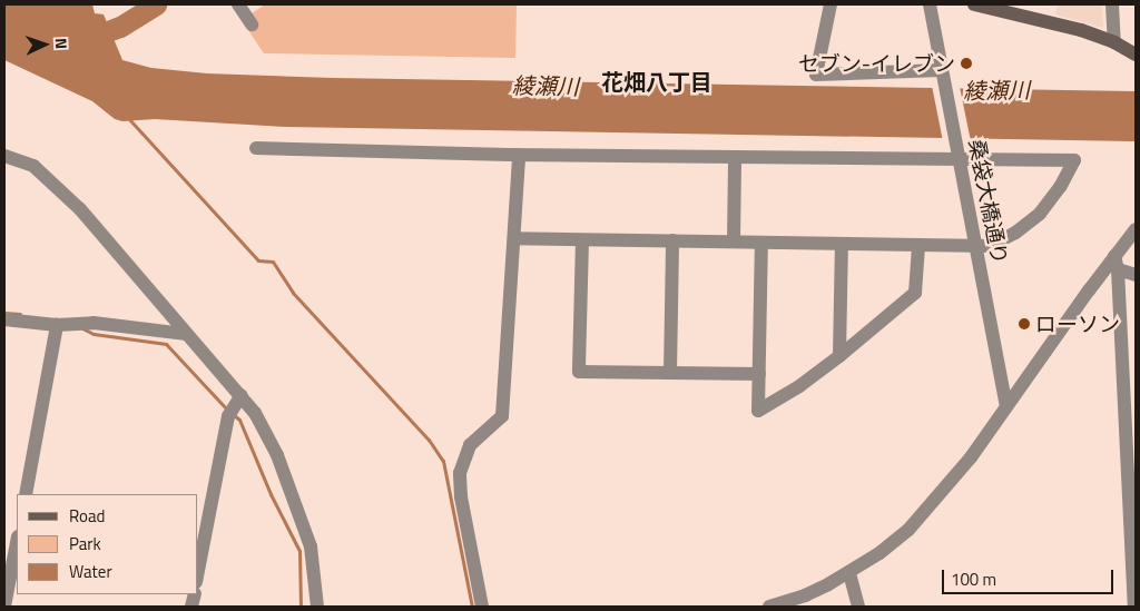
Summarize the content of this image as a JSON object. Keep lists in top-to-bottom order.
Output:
{
  "streets": {
    "street": ["桑袋大橋通り"]
  },
  "districts": ["花畑八丁目"],
  "water": ["綾瀬川"],
  "places": ["セブン-イレブン", "ローソン"],
  "legend": ["Road", "Park", "Water"],
  "scale_bar": "100 m",
  "north": "right"
}
